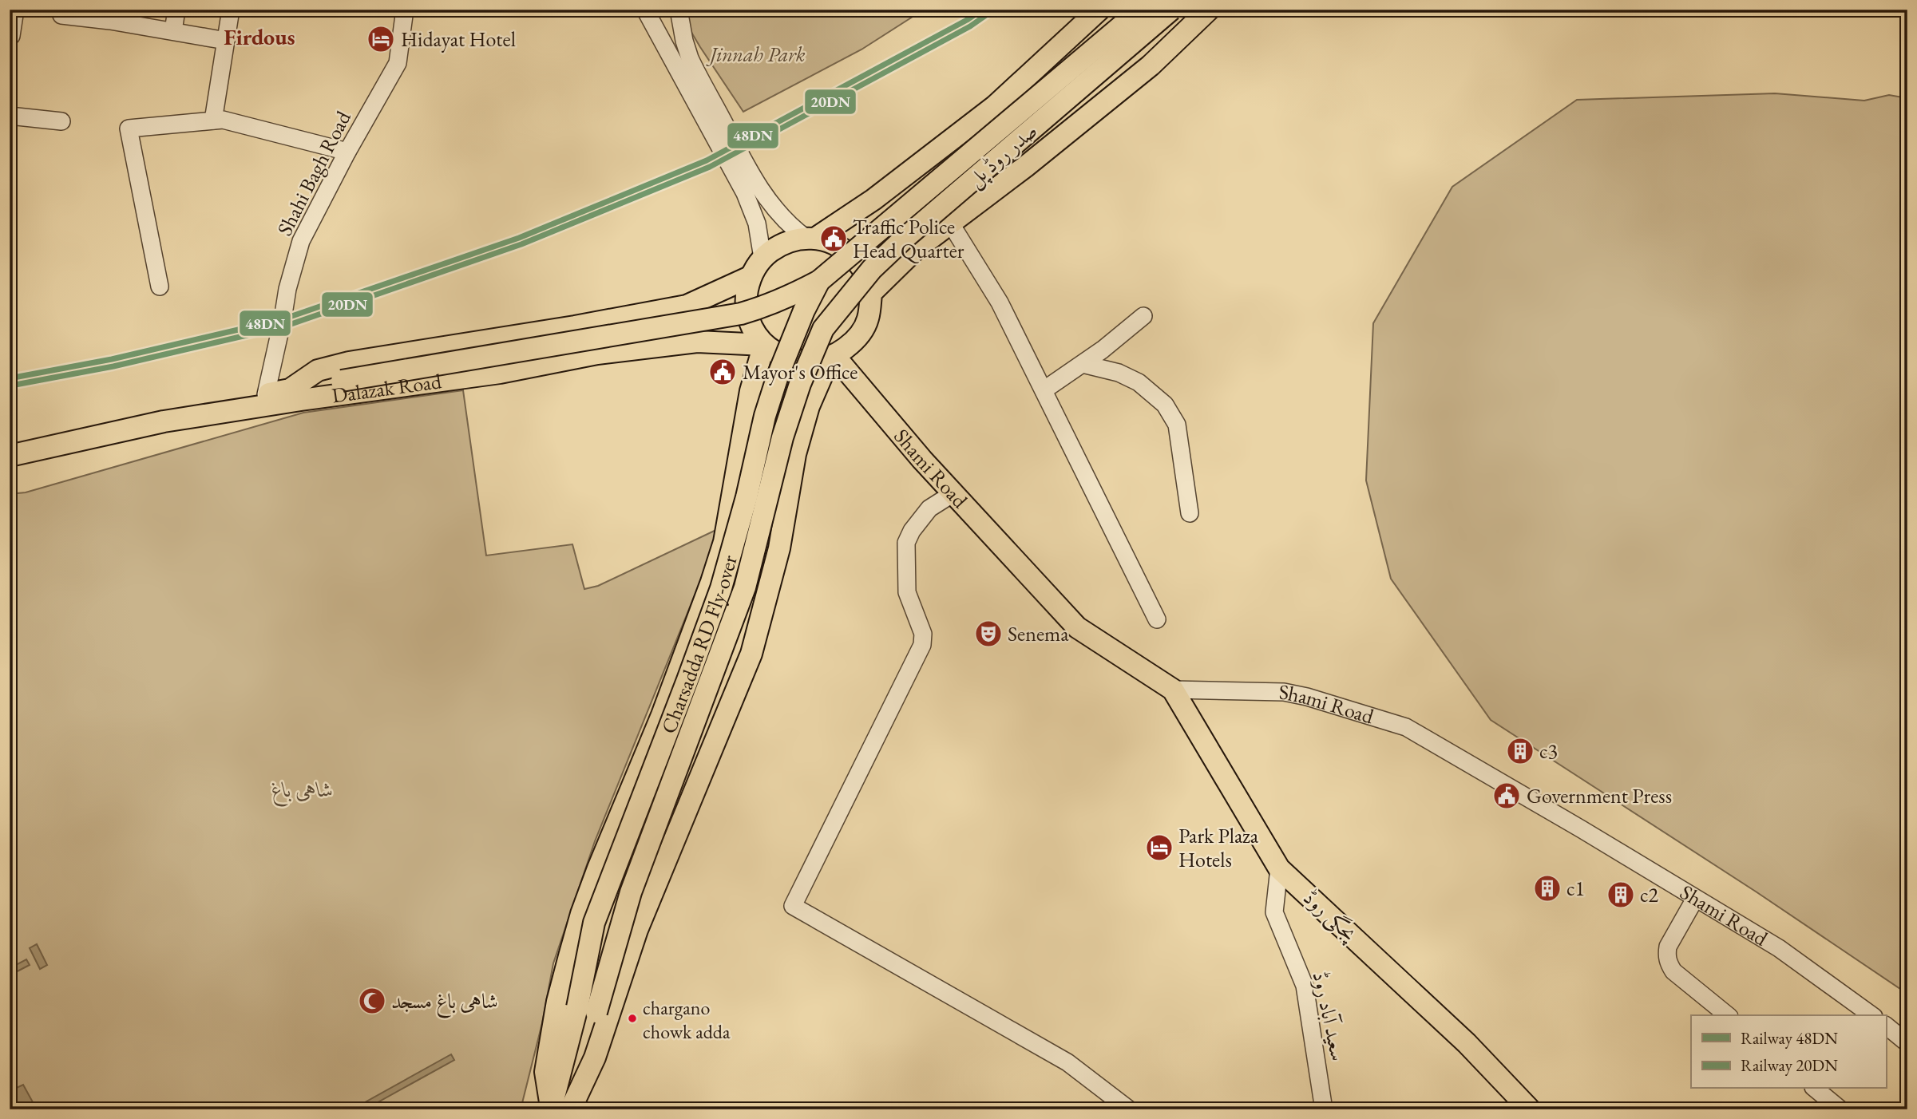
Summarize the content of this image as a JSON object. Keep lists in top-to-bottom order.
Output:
{
  "streets": {
    "main road": [
      "صدر روڈ پل",
      "Dalazak Road",
      "Shami Road",
      "Charsadda RD Fly-over",
      "پجگی روڈ"
    ],
    "street": ["Shahi Bagh Road", "سعید آباد روڈ"]
  },
  "crossings": [
    ["صدر روڈ پل", "Charsadda RD Fly-over"],
    ["Shahi Bagh Road", "Dalazak Road"],
    ["Dalazak Road", "Shami Road"],
    ["Shami Road", "پجگی روڈ"],
    ["پجگی روڈ", "سعید آباد روڈ"]
  ],
  "districts": ["Firdous"],
  "parks": ["Jinnah Park", "شاہی باغ"],
  "places": {
    "hotel": ["Hidayat Hotel", "Park Plaza Hotels"],
    "public building": ["Traffic Police Head Quarter", "Mayor's Office", "Government Press"],
    "theatre": ["Senema"],
    "building": ["c3", "c1", "c2"],
    "mosque": ["شاہی باغ مسجد"],
    "other": ["chargano chowk adda"]
  },
  "lines": ["rail line 48DN", "rail line 20DN"],
  "legend": ["Railway 48DN", "Railway 20DN"]
}
